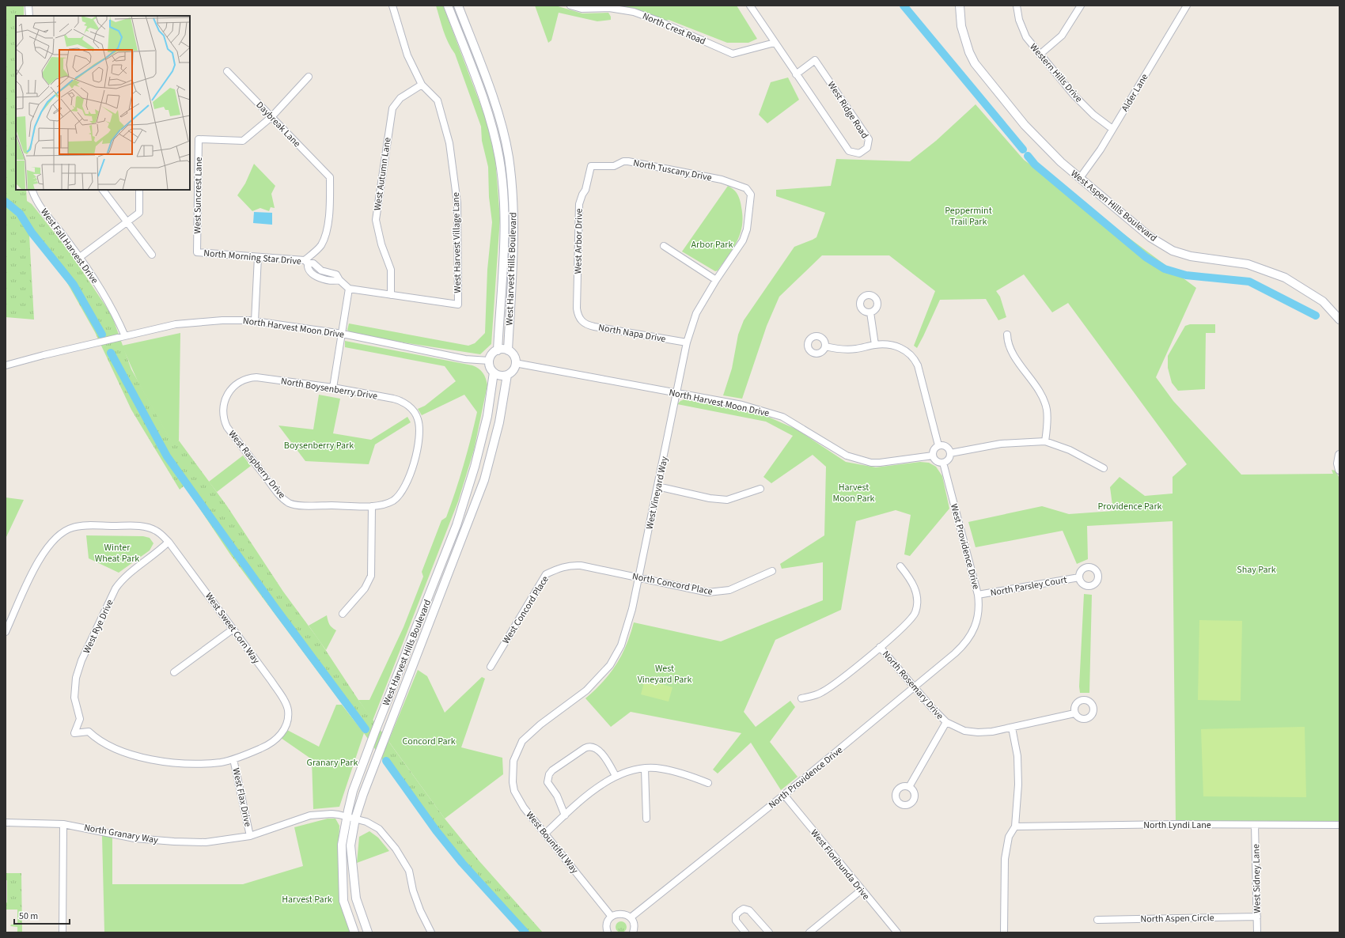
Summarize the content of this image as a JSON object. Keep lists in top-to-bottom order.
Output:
{
  "streets": {
    "street": [
      "North Crest Road",
      "Western Hills Drive",
      "Alder Lane",
      "West Ridge Road",
      "Daybreak Lane",
      "North Tuscany Drive",
      "West Autumn Lane",
      "West Suncrest Lane",
      "West Aspen Hills Boulevard",
      "West Arbor Drive",
      "West Harvest Village Lane",
      "West Fall Harvest Drive",
      "North Morning Star Drive",
      "West Harvest Hills Boulevard",
      "North Harvest Moon Drive",
      "North Napa Drive",
      "North Boysenberry Drive",
      "West Raspberry Drive",
      "West Vineyard Way",
      "West Providence Drive",
      "North Concord Place",
      "North Parsley Court",
      "West Concord Place",
      "West Rye Drive",
      "West Sweet Corn Way",
      "North Rosemary Drive",
      "North Providence Drive",
      "West Flax Drive",
      "North Lyndi Lane",
      "North Granary Way",
      "West Bountiful Way",
      "West Floribunda Drive",
      "West Sidney Lane",
      "North Aspen Circle"
    ]
  },
  "crossings": [
    ["North Crest Road", "West Ridge Road"],
    ["Western Hills Drive", "Alder Lane"],
    ["Alder Lane", "West Aspen Hills Boulevard"],
    ["Daybreak Lane", "West Suncrest Lane"],
    ["Daybreak Lane", "North Morning Star Drive"],
    ["North Tuscany Drive", "West Arbor Drive"],
    ["North Tuscany Drive", "West Vineyard Way"],
    ["West Autumn Lane", "West Harvest Village Lane"],
    ["West Suncrest Lane", "North Morning Star Drive"],
    ["West Arbor Drive", "North Napa Drive"],
    ["West Fall Harvest Drive", "North Harvest Moon Drive"],
    ["West Harvest Hills Boulevard", "North Harvest Moon Drive"],
    ["West Harvest Hills Boulevard", "North Granary Way"],
    ["North Harvest Moon Drive", "West Vineyard Way"],
    ["North Harvest Moon Drive", "West Providence Drive"],
    ["North Napa Drive", "West Vineyard Way"],
    ["North Boysenberry Drive", "West Raspberry Drive"],
    ["West Vineyard Way", "North Concord Place"],
    ["West Vineyard Way", "West Bountiful Way"],
    ["West Providence Drive", "North Parsley Court"],
    ["West Providence Drive", "North Providence Drive"],
    ["North Concord Place", "West Concord Place"],
    ["West Rye Drive", "West Sweet Corn Way"],
    ["West Rye Drive", "West Flax Drive"],
    ["West Sweet Corn Way", "West Flax Drive"],
    ["North Rosemary Drive", "North Providence Drive"],
    ["North Providence Drive", "West Floribunda Drive"],
    ["West Flax Drive", "North Granary Way"],
    ["North Lyndi Lane", "West Sidney Lane"],
    ["West Sidney Lane", "North Aspen Circle"]
  ],
  "parks": [
    "Peppermint Trail Park",
    "Arbor Park",
    "Boysenberry Park",
    "Harvest Moon Park",
    "Providence Park",
    "Winter Wheat Park",
    "Shay Park",
    "West Vineyard Park",
    "Concord Park",
    "Granary Park",
    "Harvest Park"
  ],
  "scale_bar": "50 m"
}
